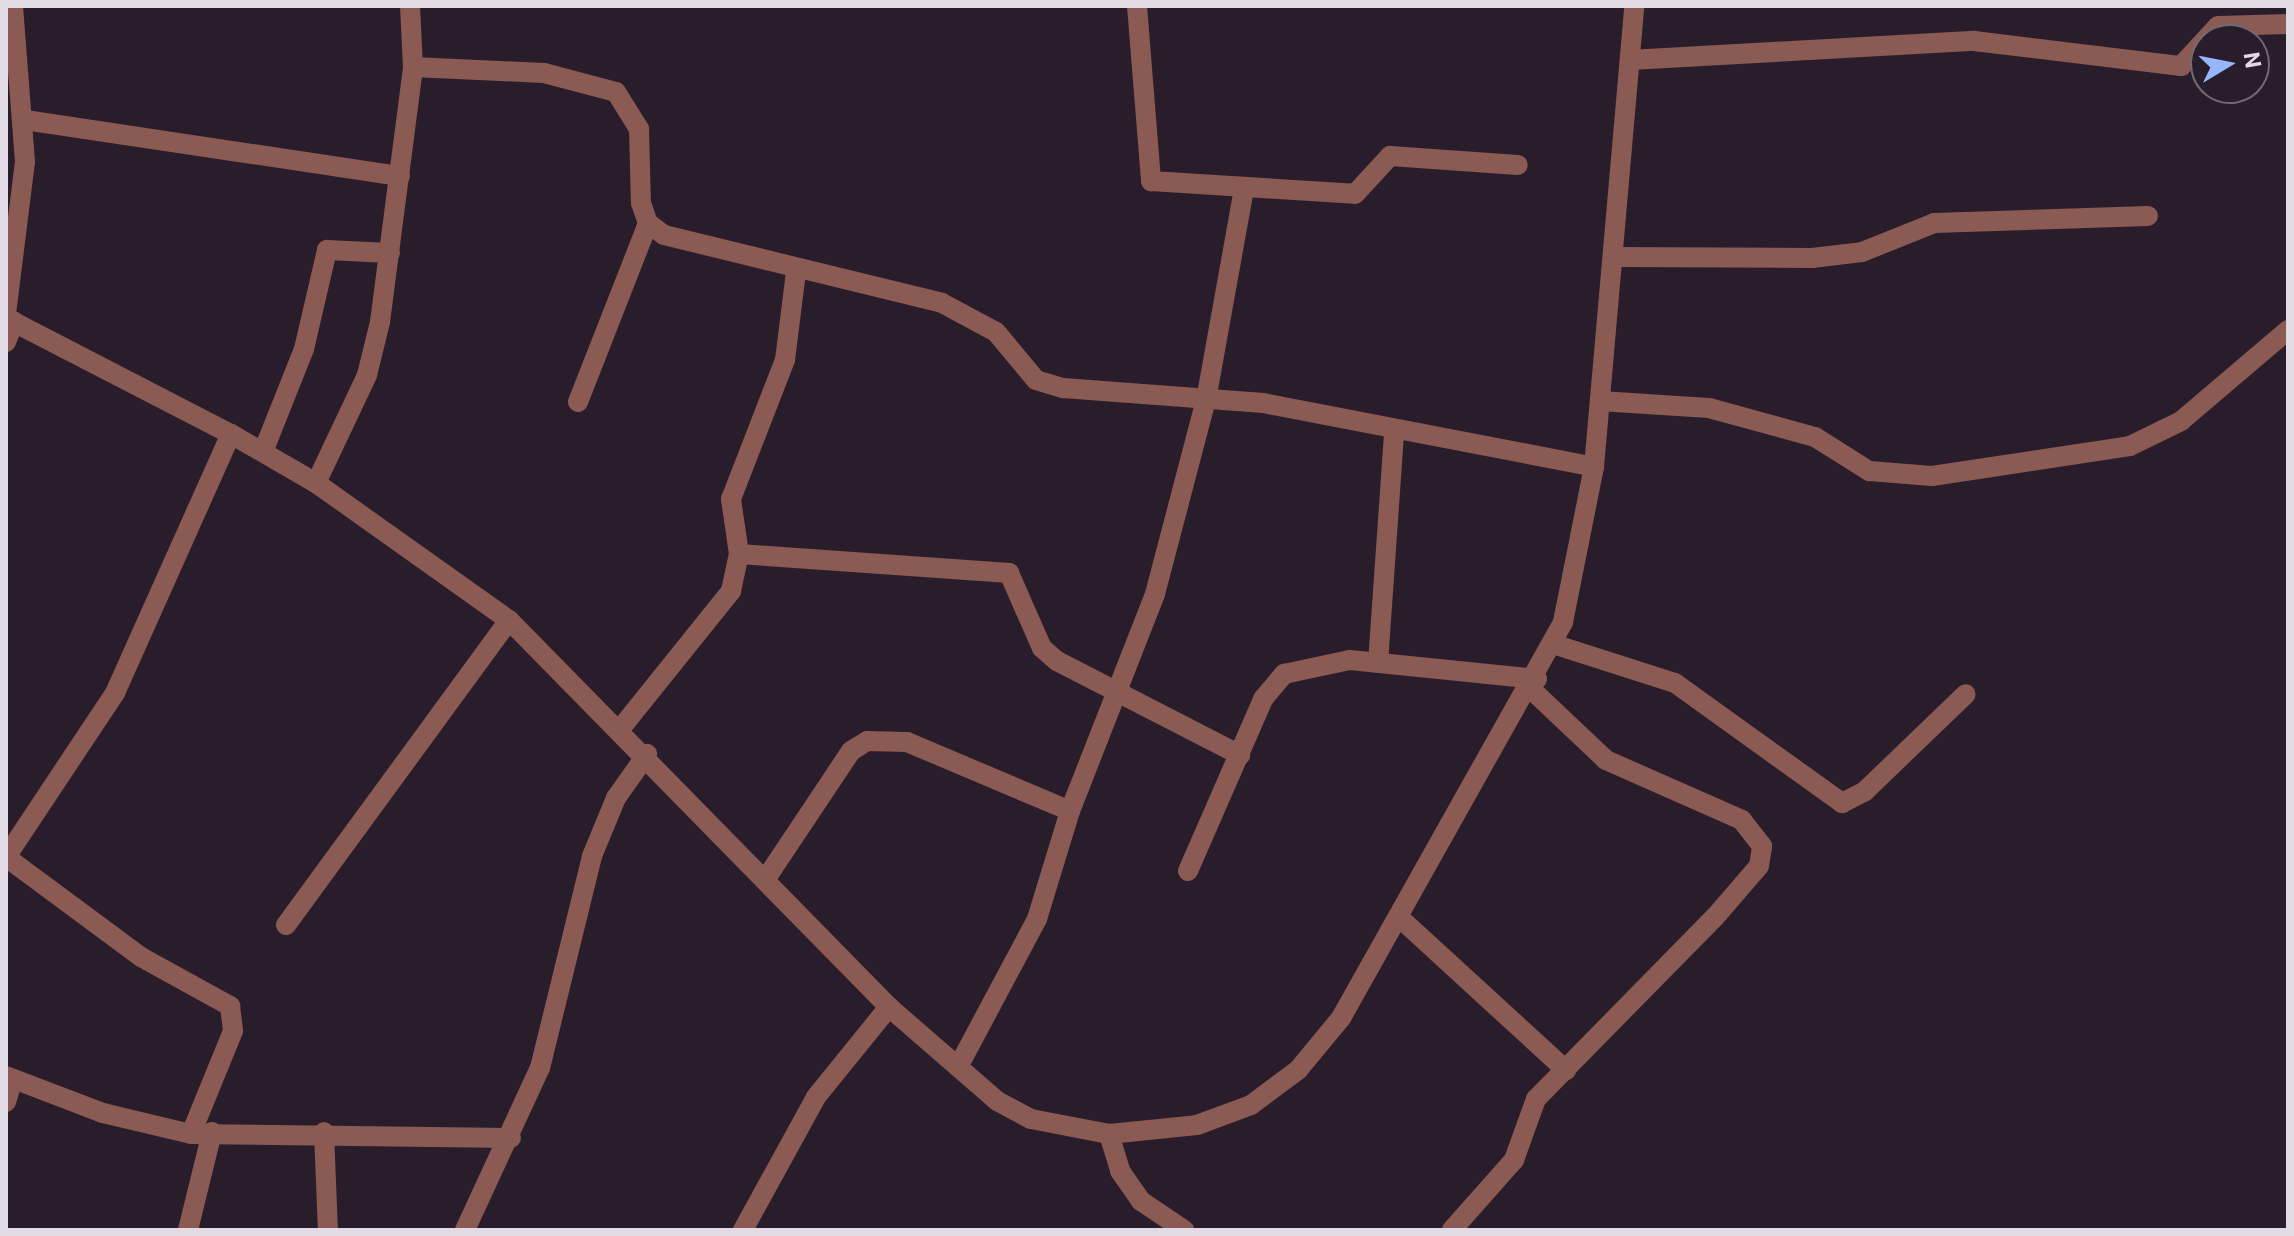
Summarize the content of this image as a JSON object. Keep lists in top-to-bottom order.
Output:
{
  "north": "right"
}
